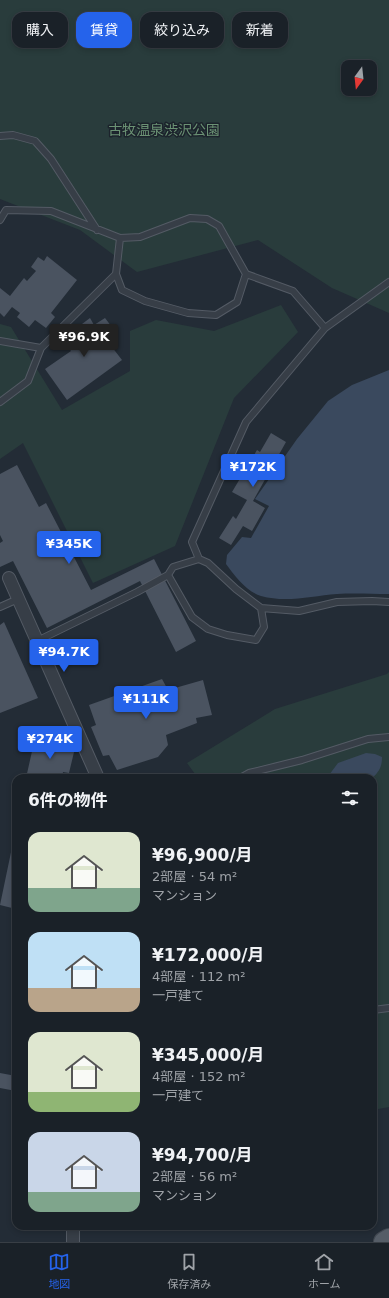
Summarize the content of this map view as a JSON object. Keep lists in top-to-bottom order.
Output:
{
  "parks": ["古牧温泉渋沢公園"],
  "north": "bottom",
  "page": {
    "chip": [
      "購入",
      "賃貸",
      "絞り込み",
      "新着"
    ],
    "price": [
      "¥96.9K",
      "¥172K",
      "¥345K",
      "¥94.7K",
      "¥111K",
      "¥274K"
    ],
    "heading": "6件の物件",
    "list": [
      {
        "name": "¥96,900/月",
        "note": "2部屋 · 54 m² · マンション"
      },
      {
        "name": "¥172,000/月",
        "note": "4部屋 · 112 m² · 一戸建て"
      },
      {
        "name": "¥345,000/月",
        "note": "4部屋 · 152 m² · 一戸建て"
      },
      {
        "name": "¥94,700/月",
        "note": "2部屋 · 56 m² · マンション"
      }
    ],
    "tabs": ["地図", "保存済み", "ホーム"]
  }
}
